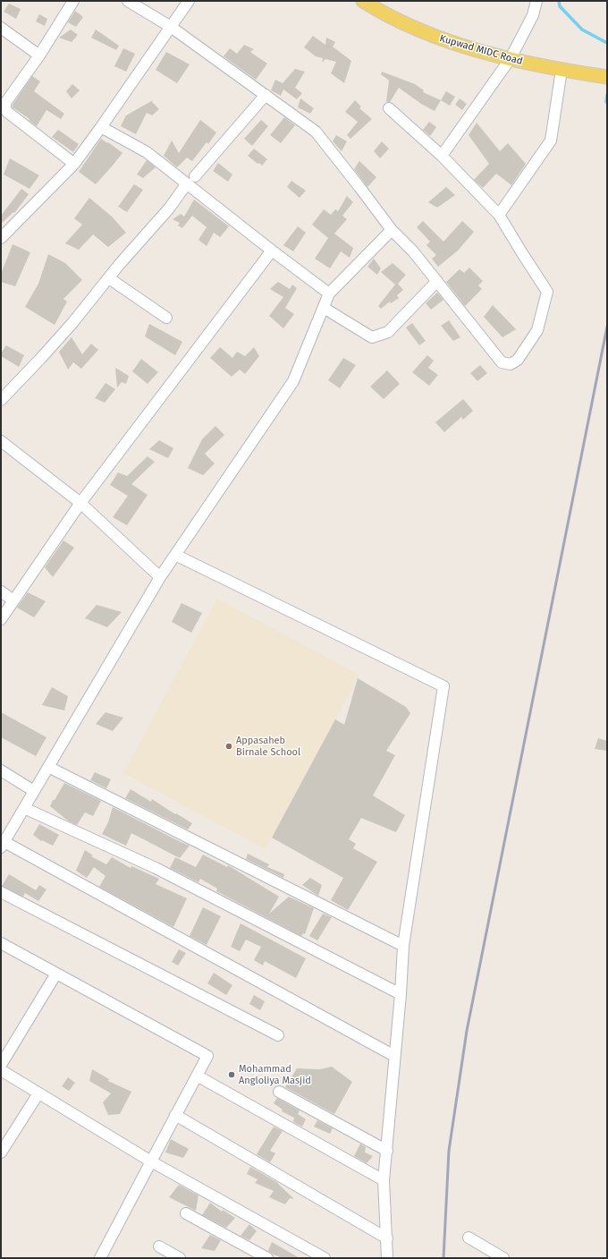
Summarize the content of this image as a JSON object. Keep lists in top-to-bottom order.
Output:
{
  "streets": {
    "main road": ["Kupwad MIDC Road"]
  },
  "places": ["Appasaheb Birnale School", "Mohammad Angloliya Masjid"]
}
